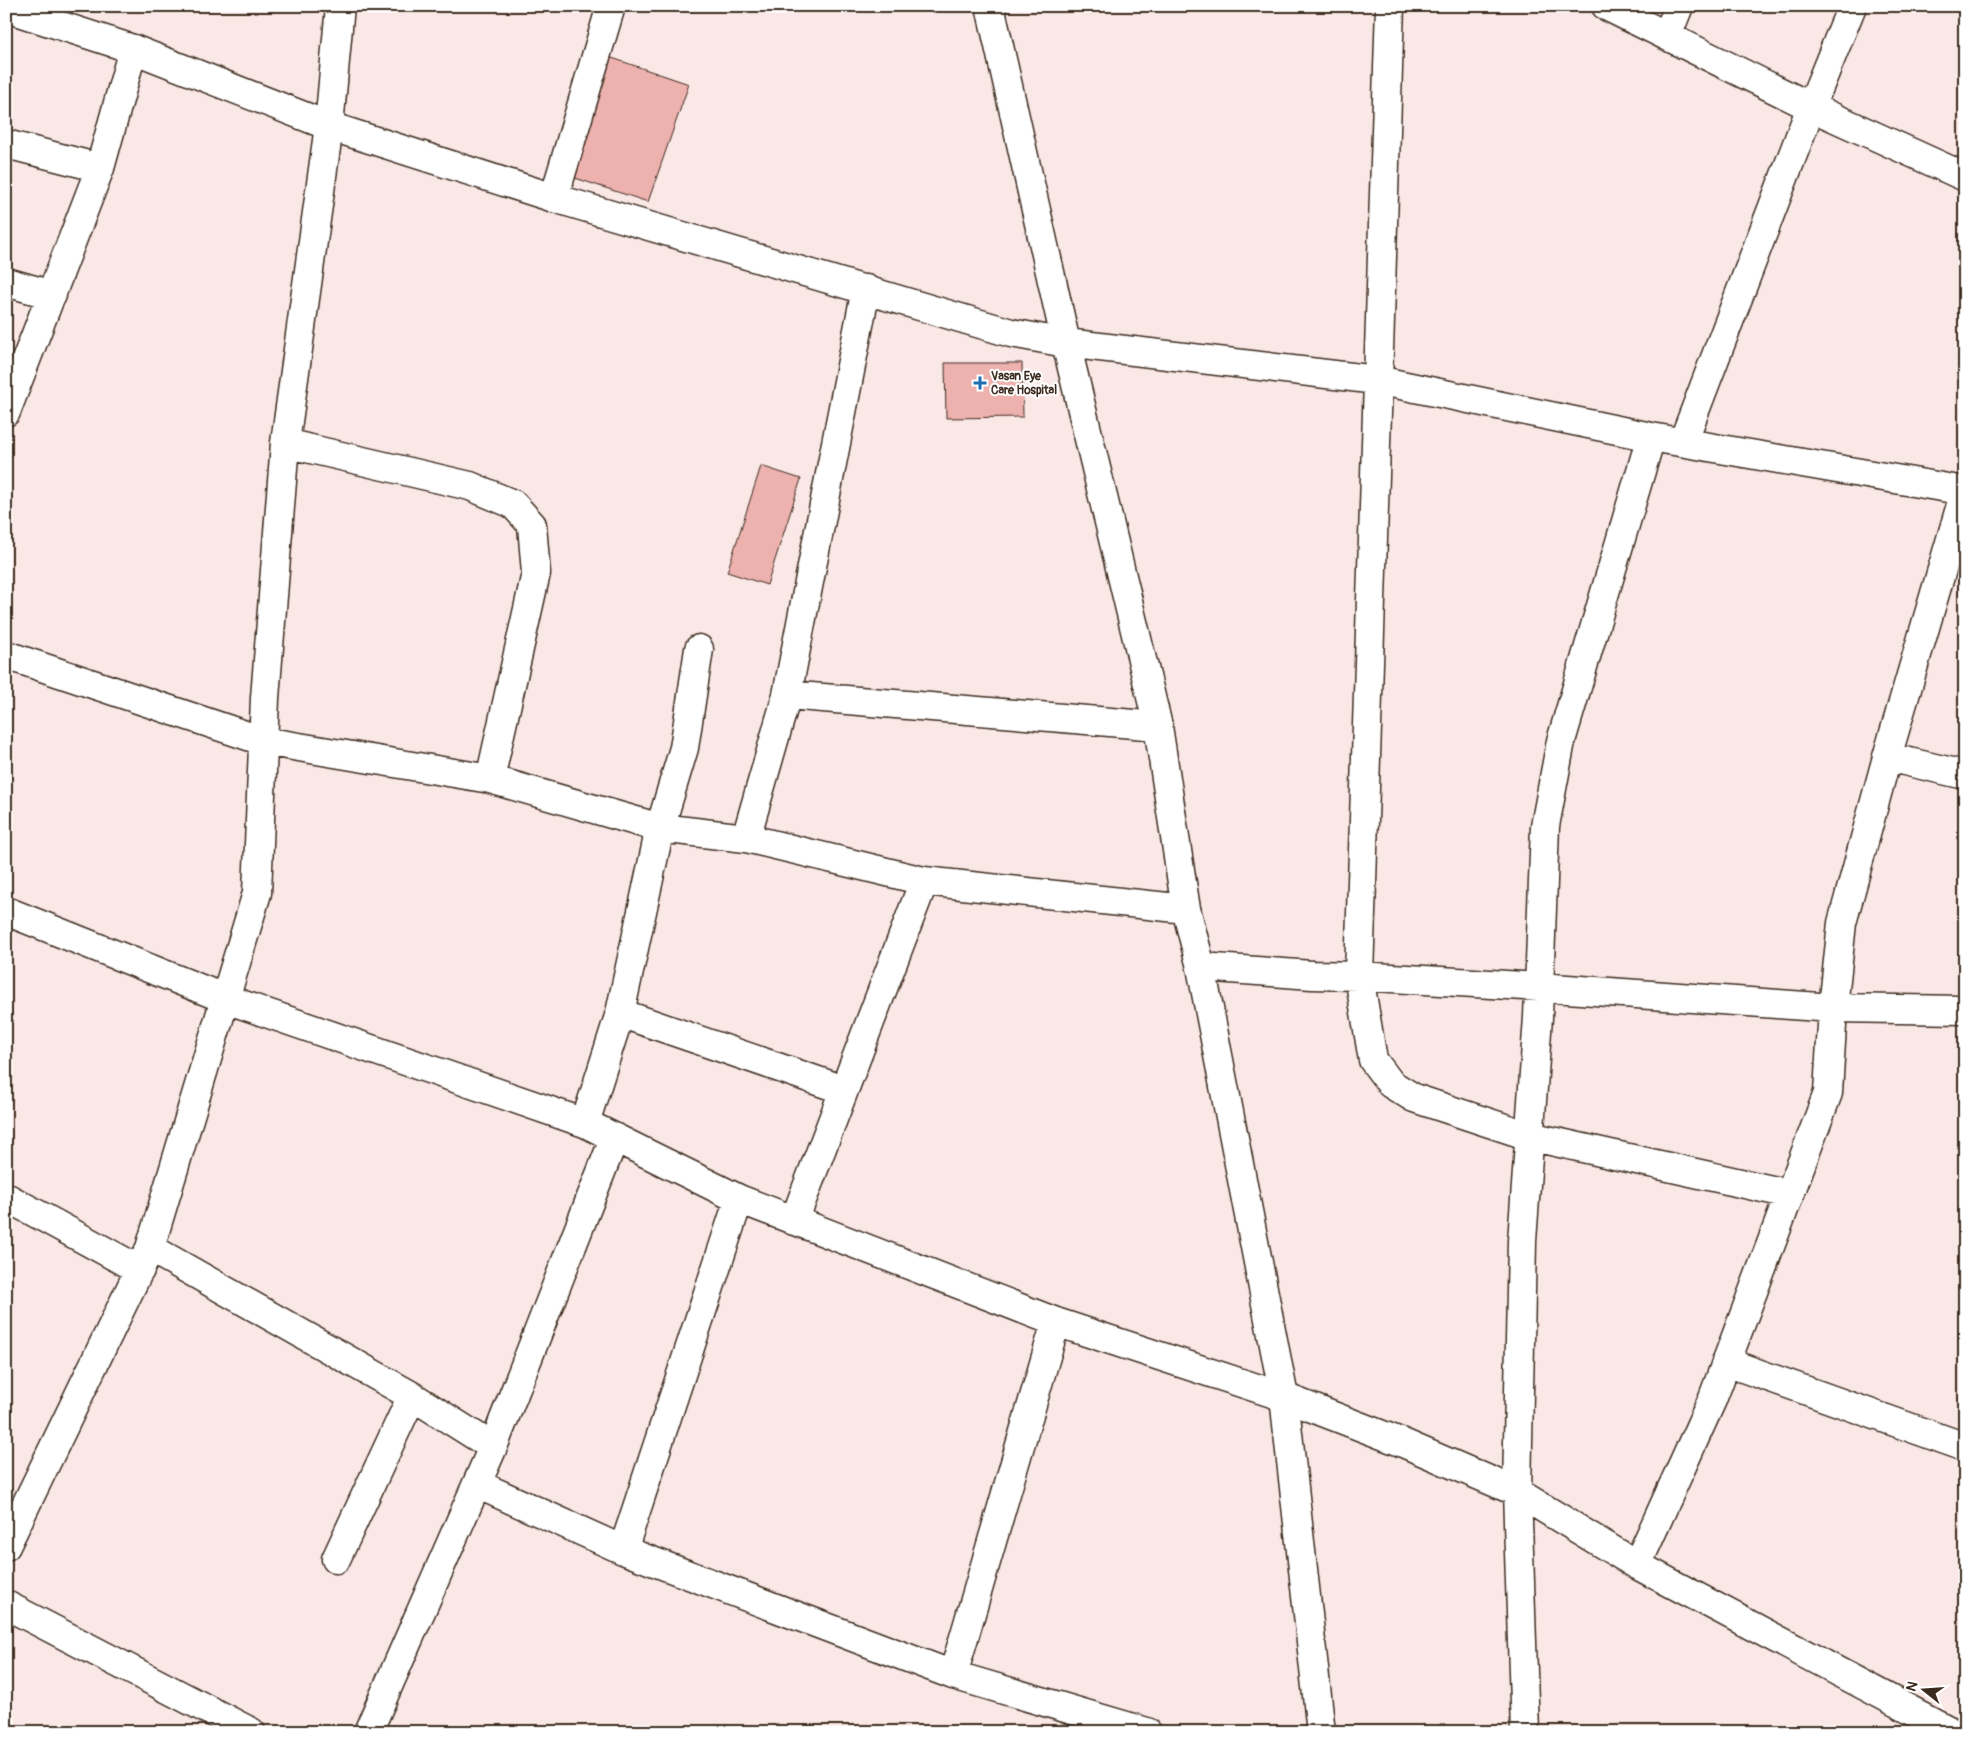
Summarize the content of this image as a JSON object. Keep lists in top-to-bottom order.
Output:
{
  "places": {
    "health": ["Vasan Eye Care Hospital"]
  },
  "north": "left"
}
